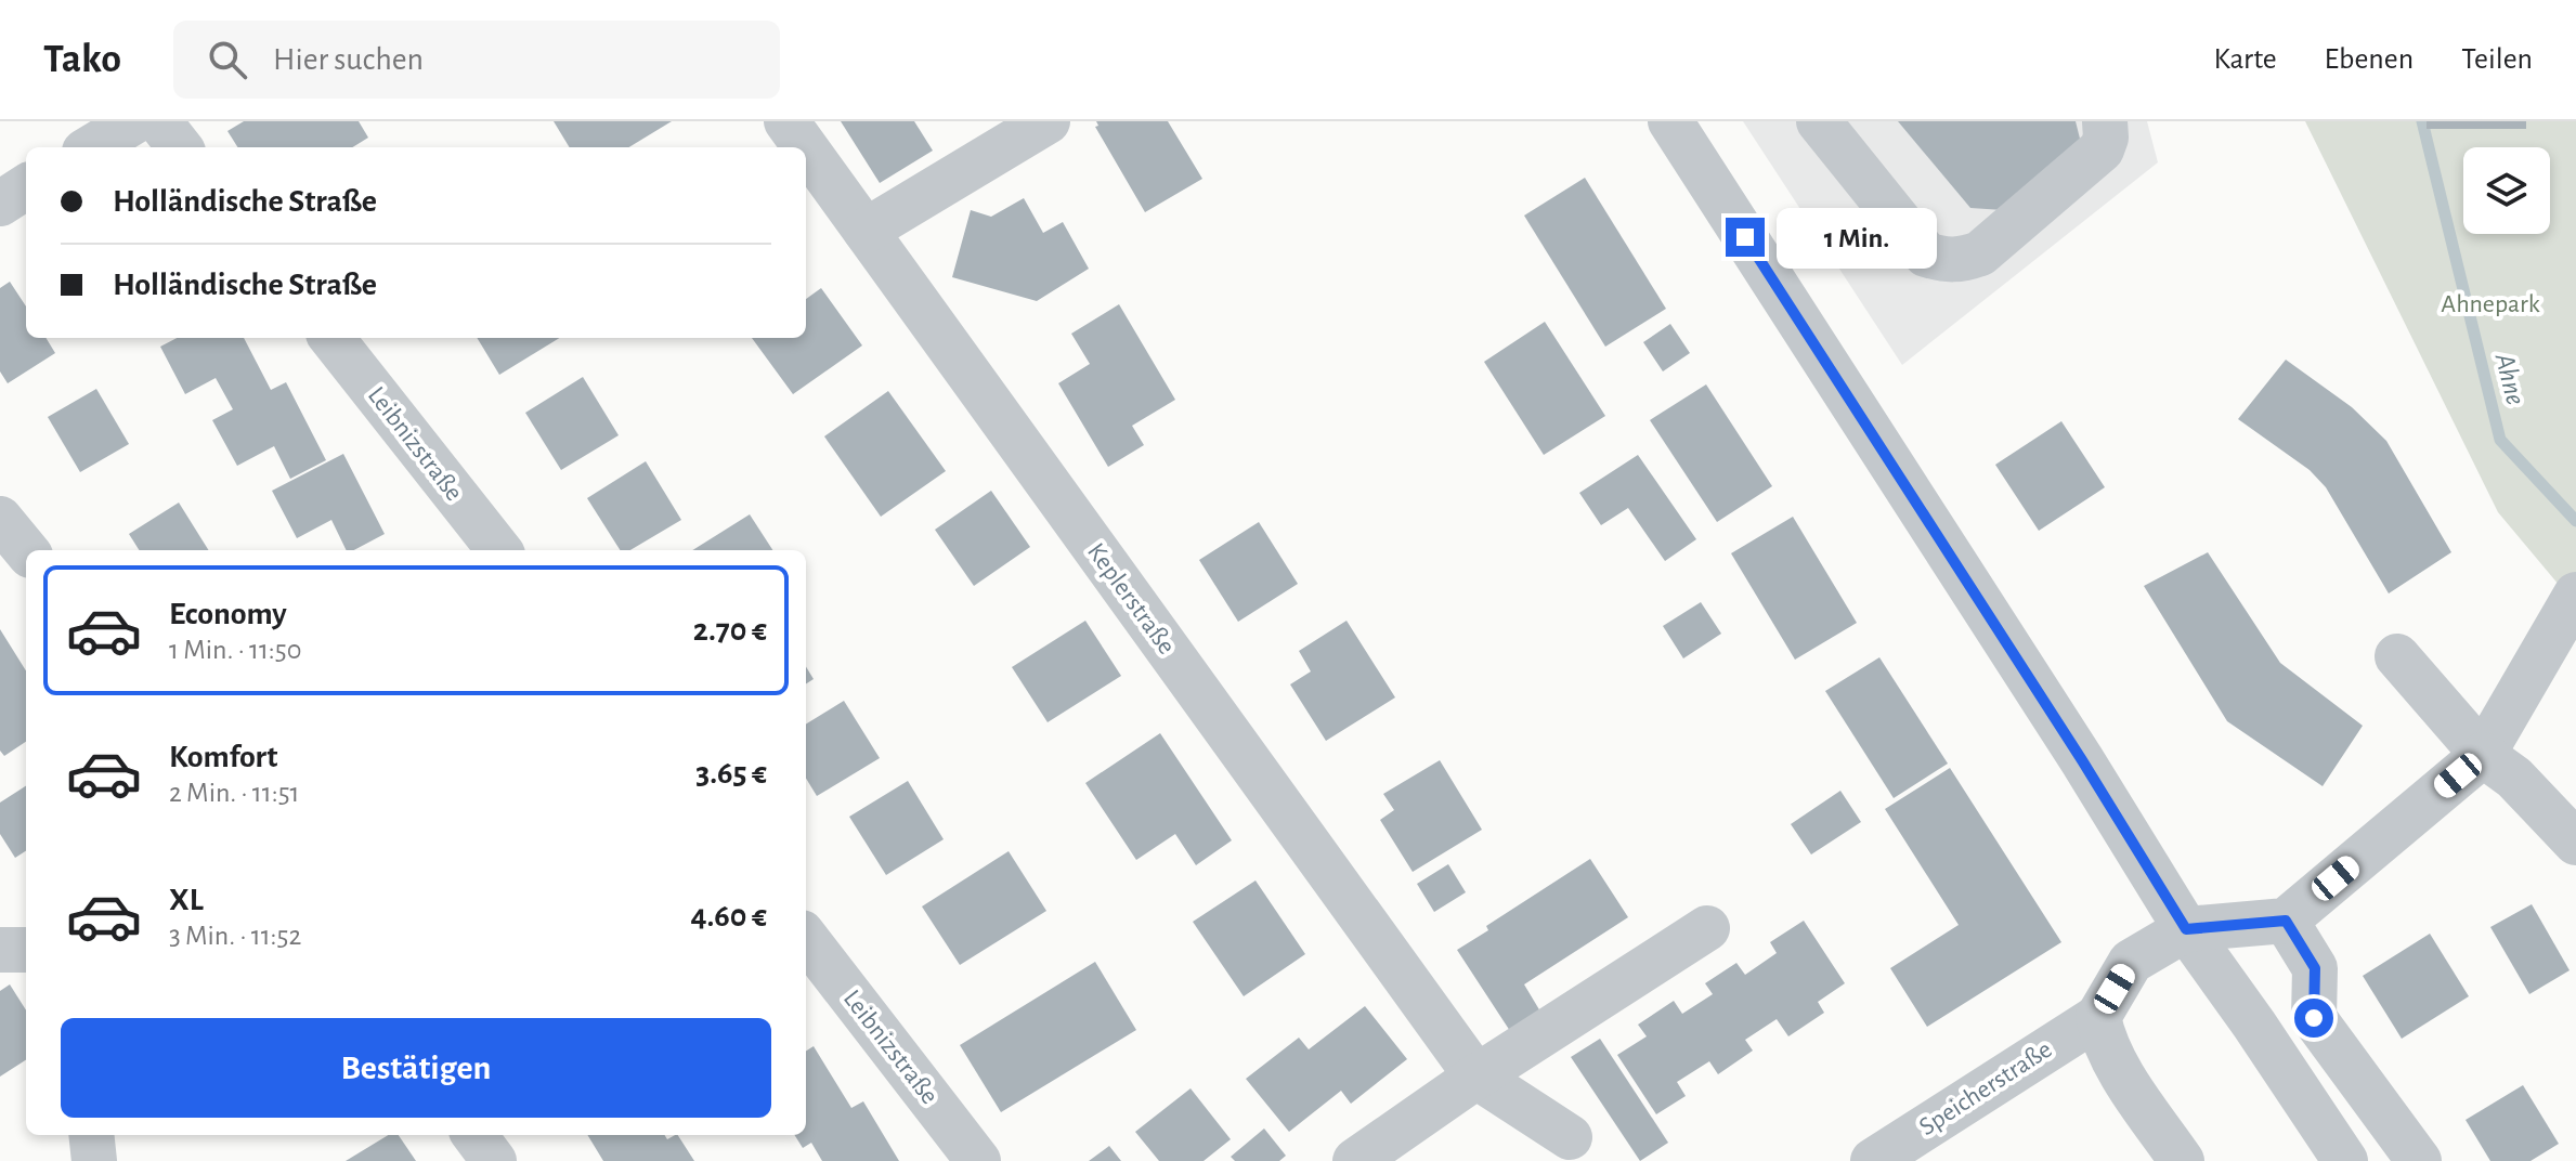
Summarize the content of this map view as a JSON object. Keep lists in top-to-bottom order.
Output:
{
  "streets": {
    "street": ["Leibnizstraße", "Keplerstraße", "Speicherstraße"]
  },
  "water": ["Ahne"],
  "parks": ["Ahnepark"],
  "page": {
    "header": "Tako",
    "search": "Hier suchen",
    "nav": ["Karte", "Ebenen", "Teilen"],
    "banner": ["Holländische Straße", "Holländische Straße"],
    "bubble": "1 Min.",
    "list": [
      {
        "name": "Economy",
        "note": "1 Min. · 11:50",
        "value": "2.70 €"
      },
      {
        "name": "Komfort",
        "note": "2 Min. · 11:51",
        "value": "3.65 €"
      },
      {
        "name": "XL",
        "note": "3 Min. · 11:52",
        "value": "4.60 €"
      }
    ],
    "buttons": "Bestätigen"
  }
}
